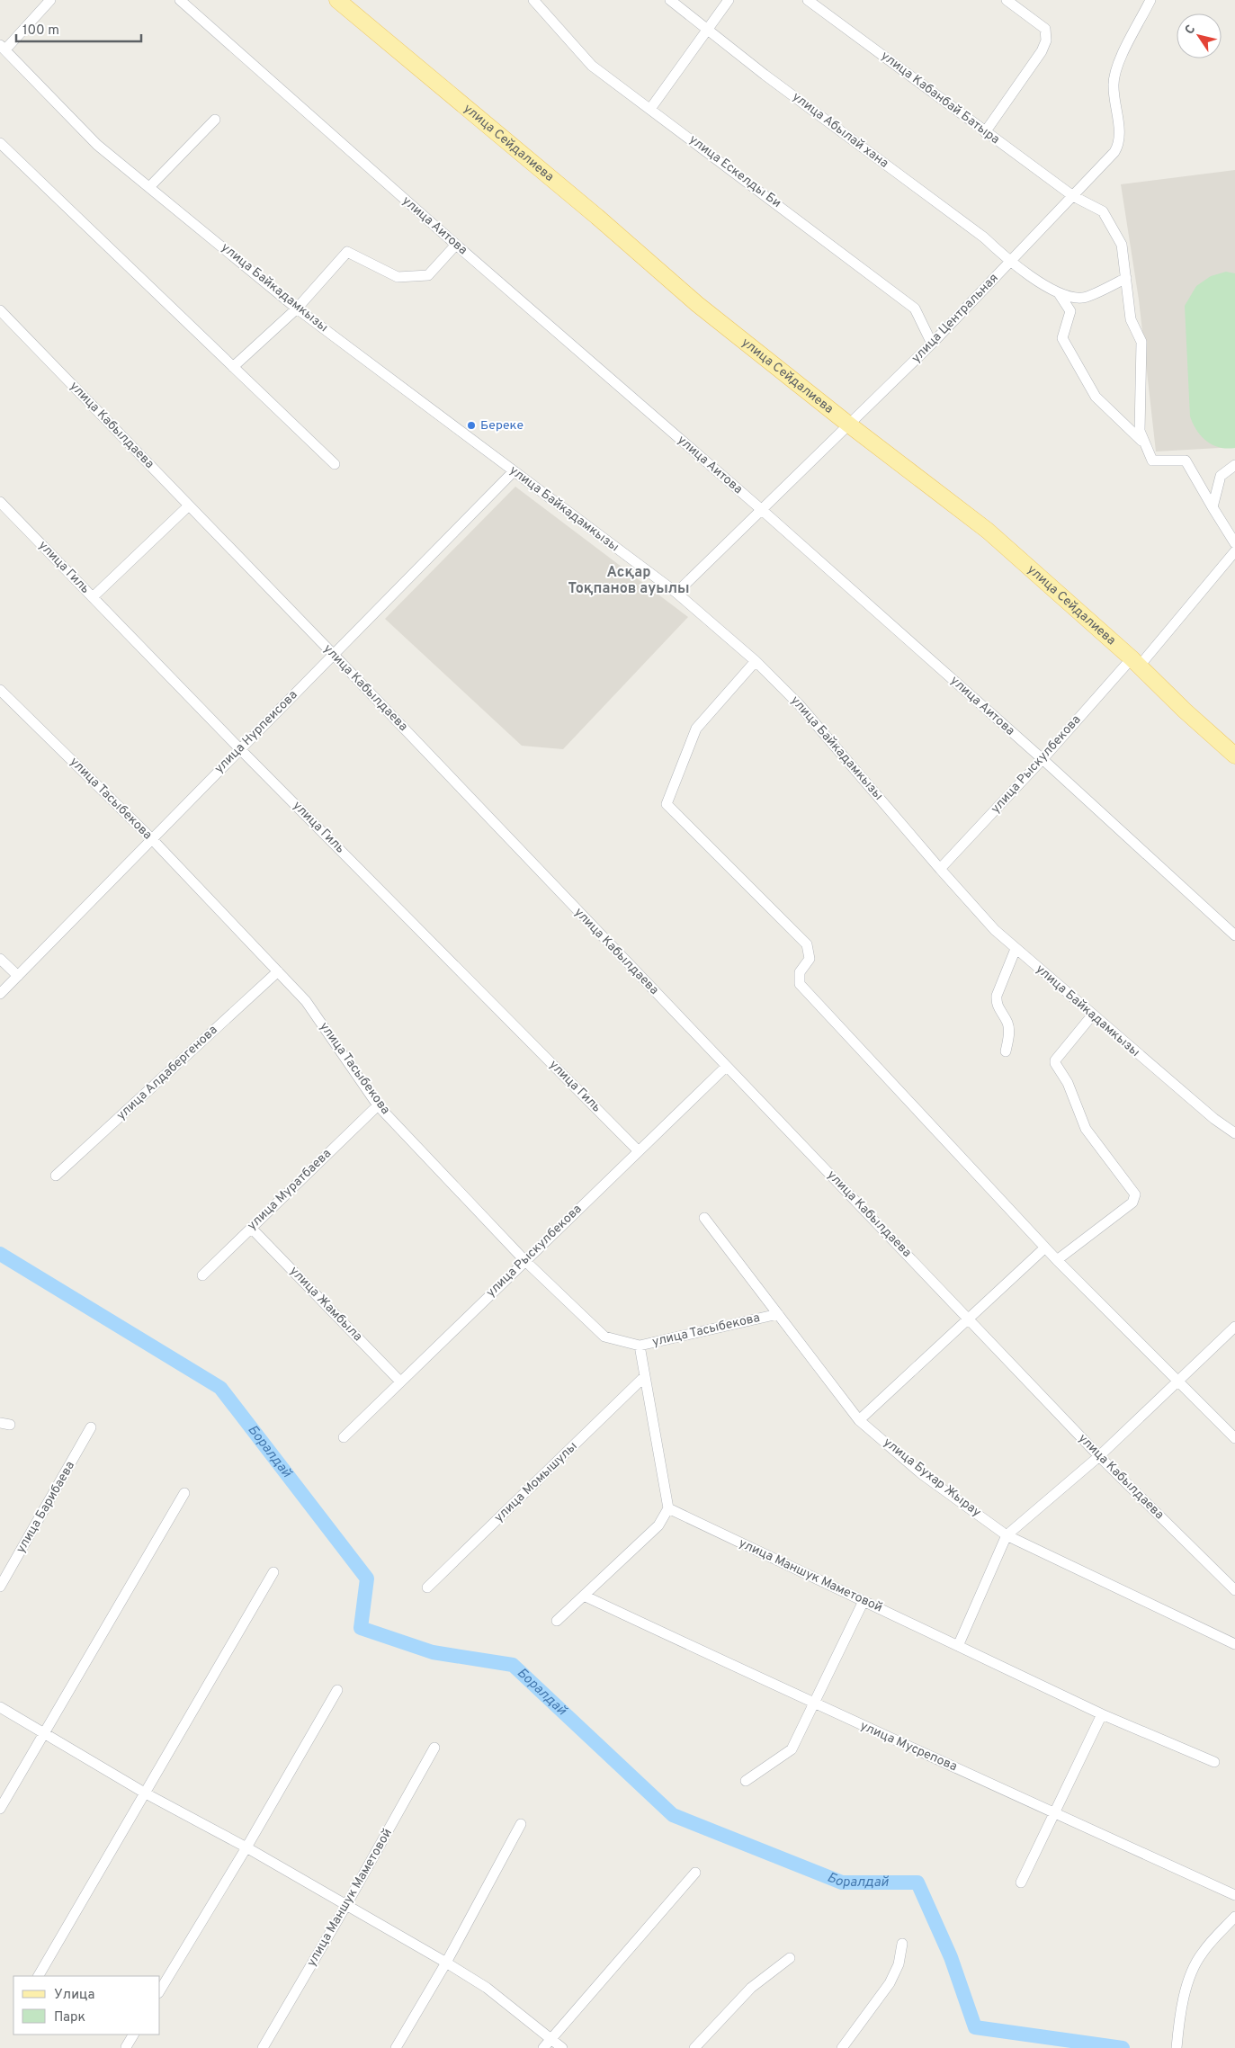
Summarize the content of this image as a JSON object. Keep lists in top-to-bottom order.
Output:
{
  "streets": {
    "main road": ["улица Сейдалиева"],
    "street": [
      "улица Кабанбай Батыра",
      "улица Абылай хана",
      "улица Ескелды Би",
      "улица Аитова",
      "улица Байкадамкызы",
      "улица Центральная",
      "улица Кабылдаева",
      "улица Гиль",
      "улица Нурпеисова",
      "улица Рыскулбекова",
      "улица Тасыбекова",
      "улица Алдабергенова",
      "улица Муратбаева",
      "улица Жамбыла",
      "улица Бухар Жырау",
      "улица Момышулы",
      "улица Барибаева",
      "улица Маншук Маметовой",
      "улица Мусрепова"
    ]
  },
  "crossings": [
    ["улица Кабанбай Батыра", "улица Центральная"],
    ["улица Абылай хана", "улица Центральная"],
    ["улица Сейдалиева", "улица Центральная"],
    ["улица Сейдалиева", "улица Рыскулбекова"],
    ["улица Ескелды Би", "улица Центральная"],
    ["улица Аитова", "улица Центральная"],
    ["улица Аитова", "улица Рыскулбекова"],
    ["улица Байкадамкызы", "улица Центральная"],
    ["улица Байкадамкызы", "улица Нурпеисова"],
    ["улица Байкадамкызы", "улица Рыскулбекова"],
    ["улица Кабылдаева", "улица Нурпеисова"],
    ["улица Кабылдаева", "улица Рыскулбекова"],
    ["улица Гиль", "улица Нурпеисова"],
    ["улица Гиль", "улица Рыскулбекова"],
    ["улица Нурпеисова", "улица Тасыбекова"],
    ["улица Рыскулбекова", "улица Тасыбекова"],
    ["улица Рыскулбекова", "улица Жамбыла"],
    ["улица Тасыбекова", "улица Алдабергенова"],
    ["улица Тасыбекова", "улица Муратбаева"],
    ["улица Тасыбекова", "улица Бухар Жырау"],
    ["улица Муратбаева", "улица Жамбыла"]
  ],
  "districts": ["Асқар Тоқпанов ауылы"],
  "water": ["Боралдай"],
  "places": ["Береке"],
  "legend": ["Улица", "Парк"],
  "scale_bar": "100 m",
  "north": "top left"
}
